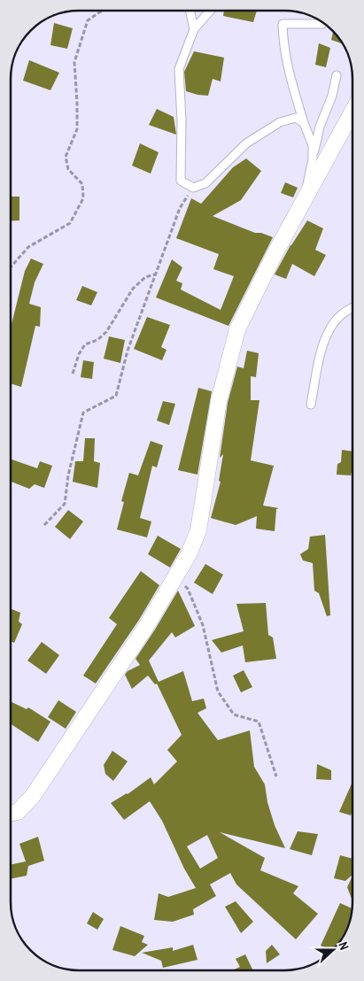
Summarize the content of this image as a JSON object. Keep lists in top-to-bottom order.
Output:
{
  "north": "right"
}
